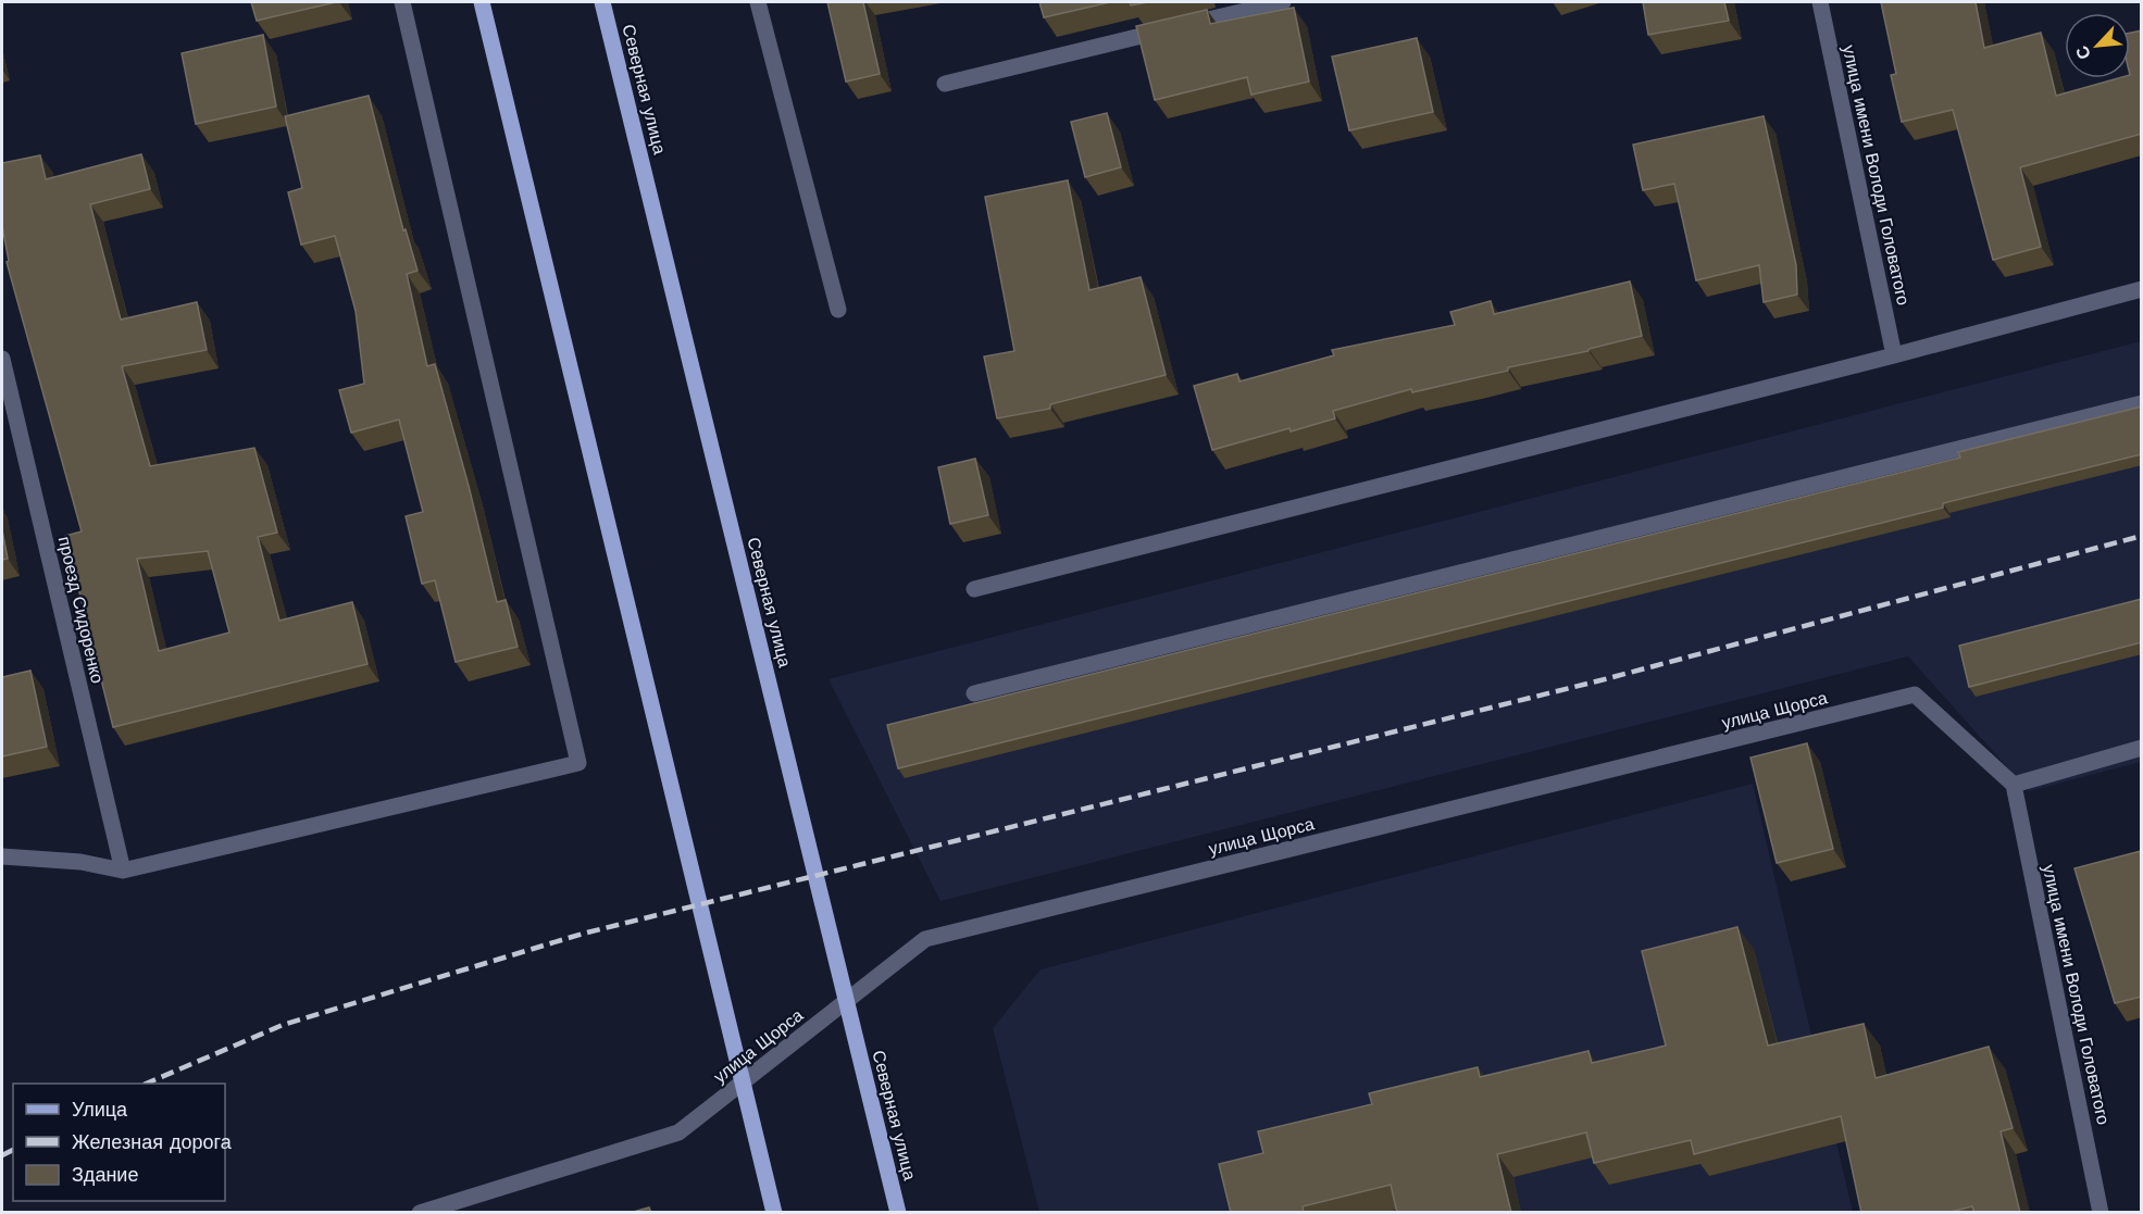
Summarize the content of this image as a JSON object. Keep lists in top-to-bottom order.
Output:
{
  "streets": {
    "main road": ["Северная улица"],
    "street": ["улица имени Володи Головатого", "проезд Сидоренко", "улица Щорса"]
  },
  "crossings": [
    ["улица имени Володи Головатого", "улица Щорса"]
  ],
  "legend": ["Улица", "Железная дорога", "Здание"],
  "north": "bottom left"
}
